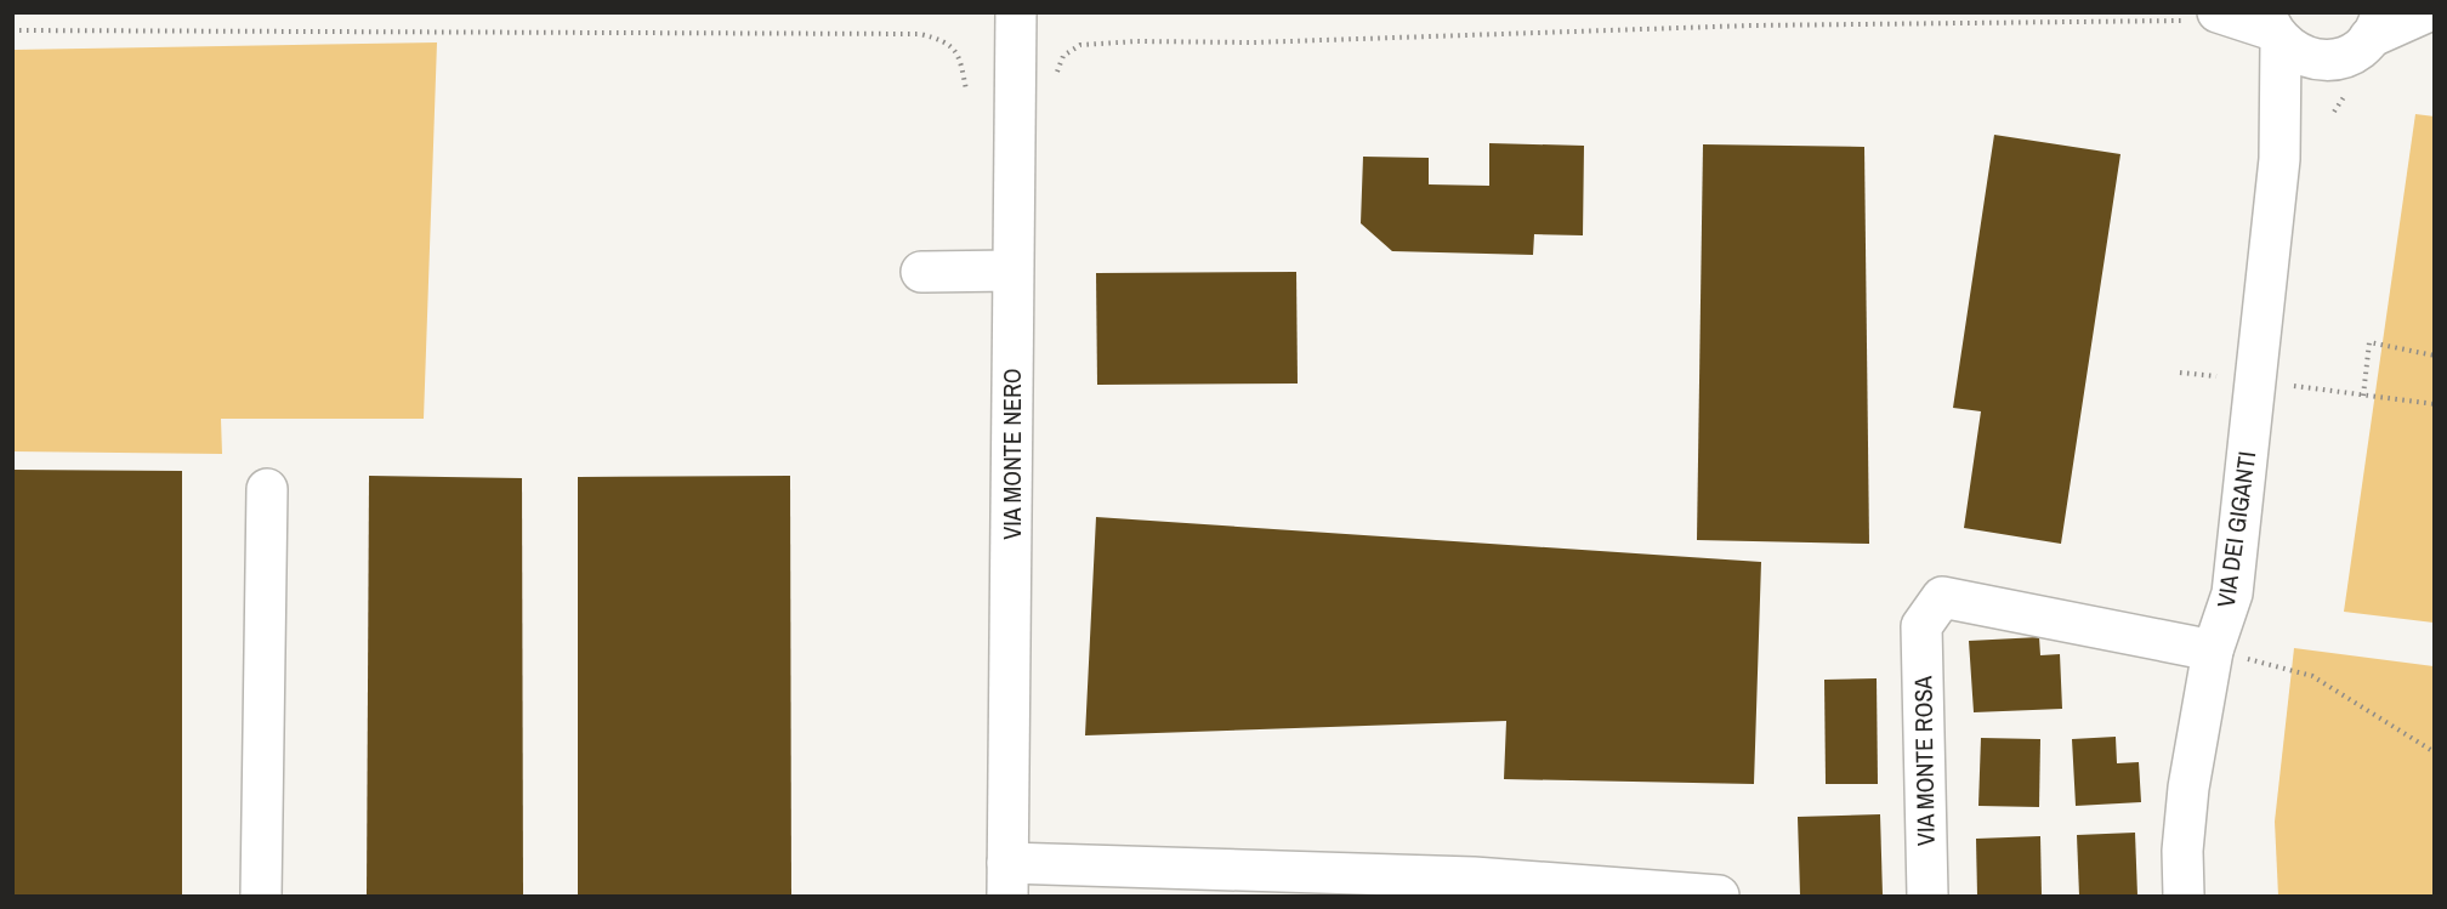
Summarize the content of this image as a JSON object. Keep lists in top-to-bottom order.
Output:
{
  "streets": {
    "street": ["VIA MONTE NERO", "VIA DEI GIGANTI", "VIA MONTE ROSA"]
  },
  "crossings": [
    ["VIA DEI GIGANTI", "VIA MONTE ROSA"]
  ]
}
